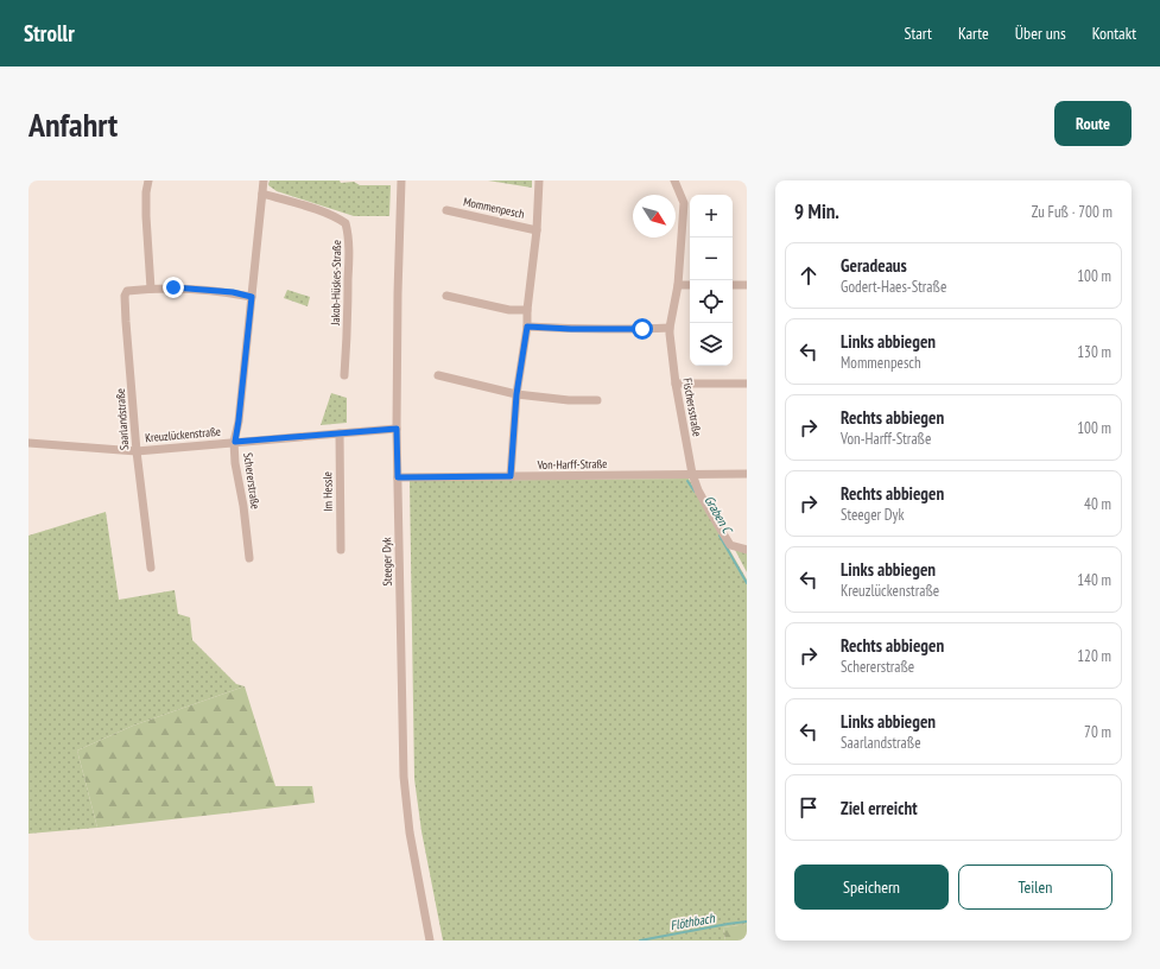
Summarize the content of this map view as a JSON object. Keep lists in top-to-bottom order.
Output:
{
  "streets": {
    "street": [
      "Mommenpesch",
      "Jakob-Hüskes-Straße",
      "Fischersstraße",
      "Saarlandstraße",
      "Kreuzlückenstraße",
      "Von-Harff-Straße",
      "Schererstraße",
      "Im Hessle",
      "Steeger Dyk"
    ]
  },
  "crossings": [
    ["Mommenpesch", "Von-Harff-Straße"],
    ["Jakob-Hüskes-Straße", "Schererstraße"],
    ["Fischersstraße", "Von-Harff-Straße"],
    ["Saarlandstraße", "Kreuzlückenstraße"],
    ["Saarlandstraße", "Schererstraße"],
    ["Kreuzlückenstraße", "Schererstraße"],
    ["Kreuzlückenstraße", "Im Hessle"],
    ["Kreuzlückenstraße", "Steeger Dyk"],
    ["Von-Harff-Straße", "Steeger Dyk"]
  ],
  "water": ["Graben C", "Flöthbach"],
  "north": "bottom right",
  "page": {
    "header": "Strollr",
    "nav": [
      "Start",
      "Karte",
      "Über uns",
      "Kontakt"
    ],
    "buttons": [
      "Route",
      ["Speichern", "Teilen"]
    ],
    "title": "Anfahrt",
    "heading": ["9 Min.", "Zu Fuß · 700 m"],
    "map_buttons": ["+", "−"],
    "list": [
      ["Geradeaus", "Godert-Haes-Straße", "100 m"],
      ["Links abbiegen", "Mommenpesch", "130 m"],
      ["Rechts abbiegen", "Von-Harff-Straße", "100 m"],
      ["Rechts abbiegen", "Steeger Dyk", "40 m"],
      ["Links abbiegen", "Kreuzlückenstraße", "140 m"],
      ["Rechts abbiegen", "Schererstraße", "120 m"],
      ["Links abbiegen", "Saarlandstraße", "70 m"],
      "Ziel erreicht"
    ]
  }
}
